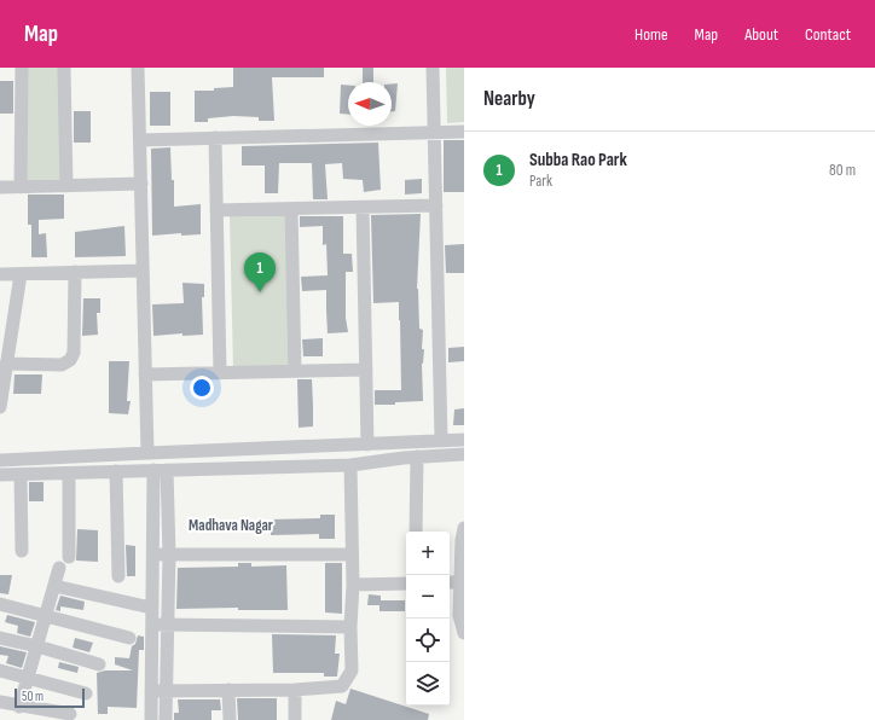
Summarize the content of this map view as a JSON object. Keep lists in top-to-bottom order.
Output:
{
  "districts": ["Madhava Nagar"],
  "scale_bar": "50 m",
  "north": "left",
  "page": {
    "header": "Map",
    "nav": [
      "Home",
      "Map",
      "About",
      "Contact"
    ],
    "heading": "Nearby",
    "list": [
      {
        "mark": "1",
        "name": "Subba Rao Park",
        "note": "Park",
        "value": "80 m"
      }
    ],
    "pins": "1",
    "map_buttons": ["+", "−"],
    "scale": "50 m"
  }
}
